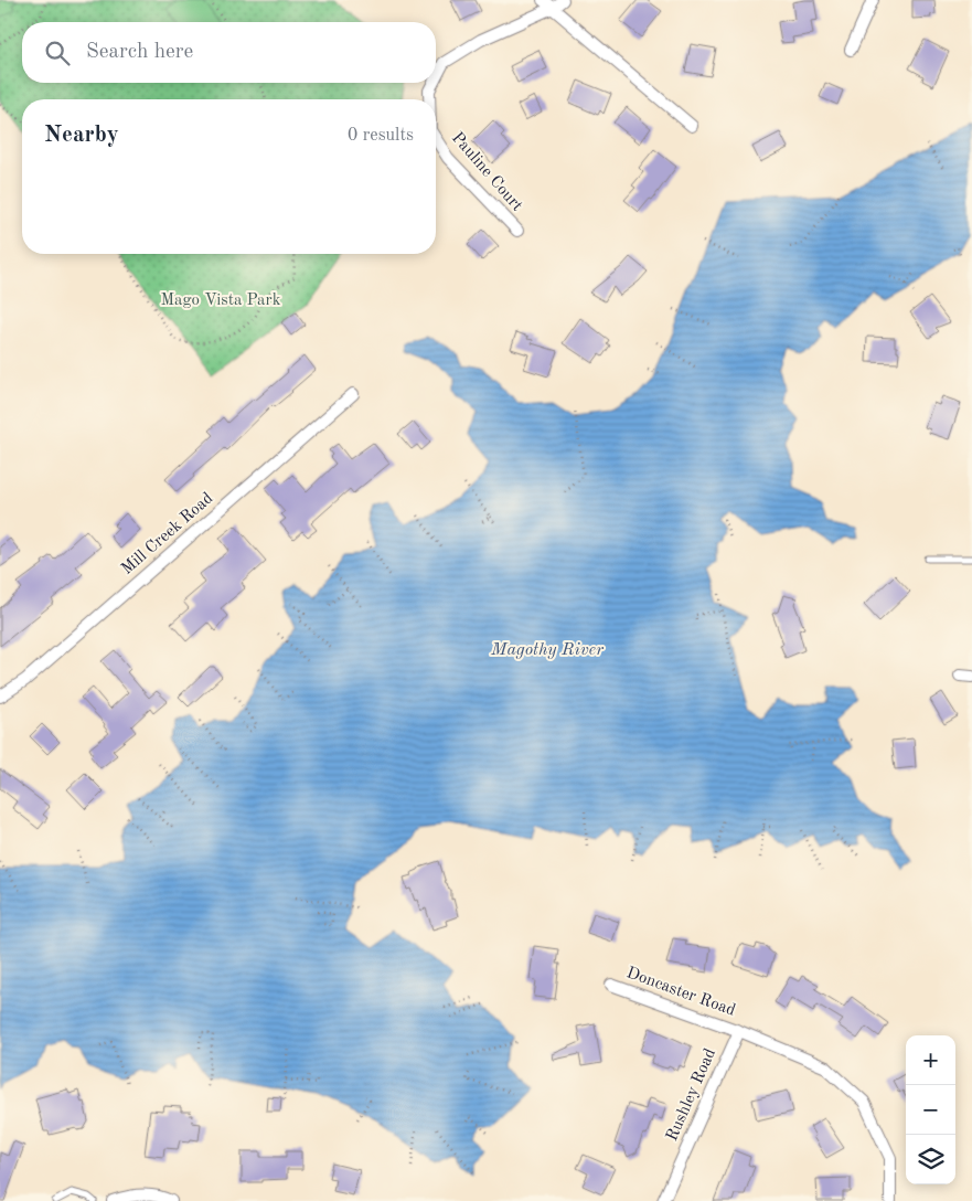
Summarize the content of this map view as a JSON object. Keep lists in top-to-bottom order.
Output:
{
  "streets": {
    "street": [
      "Pauline Court",
      "Mill Creek Road",
      "Doncaster Road",
      "Rushley Road"
    ]
  },
  "crossings": [
    ["Doncaster Road", "Rushley Road"]
  ],
  "water": ["Magothy River"],
  "parks": ["Mago Vista Park"],
  "page": {
    "search": "Search here",
    "heading": ["Nearby", "0 results"],
    "map_buttons": ["+", "−"]
  }
}
